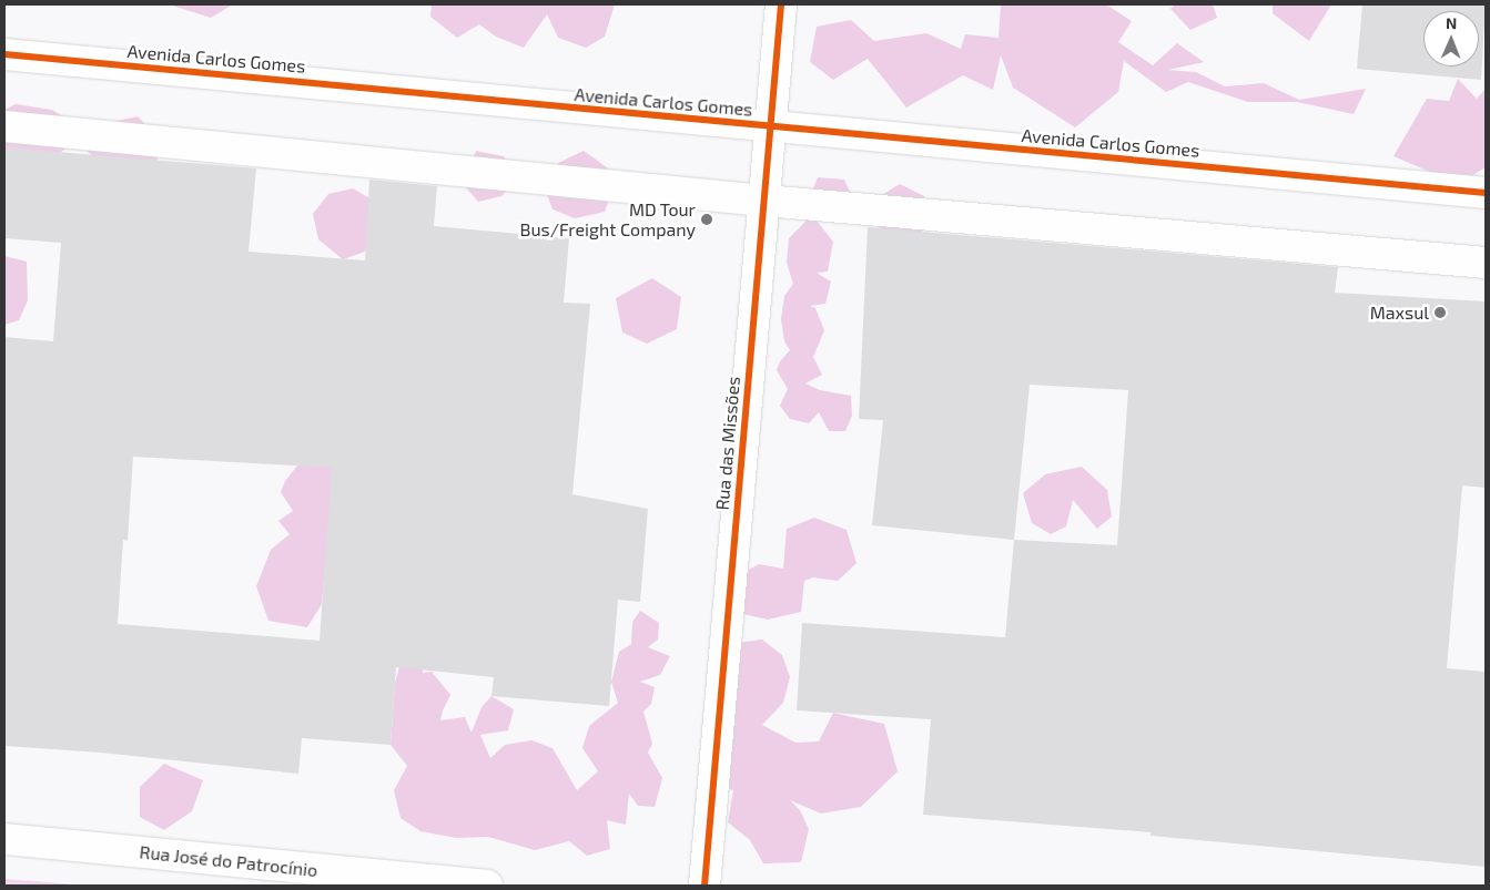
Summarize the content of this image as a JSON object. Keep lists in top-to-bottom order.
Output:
{
  "streets": {
    "street": ["Avenida Carlos Gomes", "Rua das Missões", "Rua José do Patrocínio"]
  },
  "crossings": [
    ["Avenida Carlos Gomes", "Rua das Missões"]
  ],
  "places": ["MD Tour Bus/Freight Company", "Maxsul"],
  "north": "top"
}
